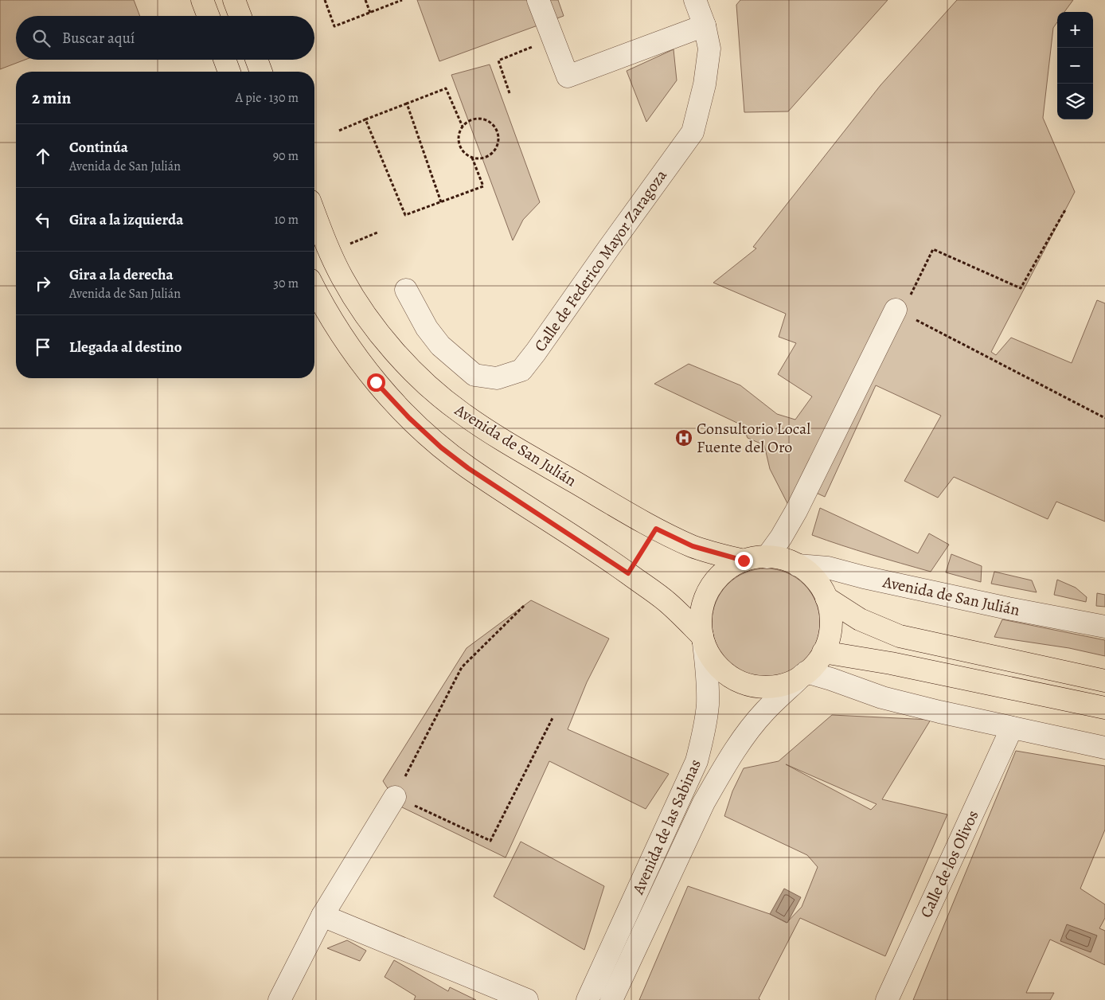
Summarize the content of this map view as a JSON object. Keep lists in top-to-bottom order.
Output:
{
  "streets": {
    "main road": ["Avenida de San Julián"],
    "street": ["Calle de Federico Mayor Zaragoza", "Avenida de las Sabinas", "Calle de los Olivos"]
  },
  "crossings": [
    ["Avenida de San Julián", "Avenida de las Sabinas"]
  ],
  "places": {
    "hospital": ["Consultorio Local Fuente del Oro"]
  },
  "page": {
    "map_buttons": ["+", "−"],
    "search": "Buscar aquí",
    "heading": ["2 min", "A pie · 130 m"],
    "list": [
      ["Continúa", "Avenida de San Julián", "90 m"],
      ["Gira a la izquierda", "10 m"],
      ["Gira a la derecha", "Avenida de San Julián", "30 m"],
      "Llegada al destino"
    ]
  }
}
